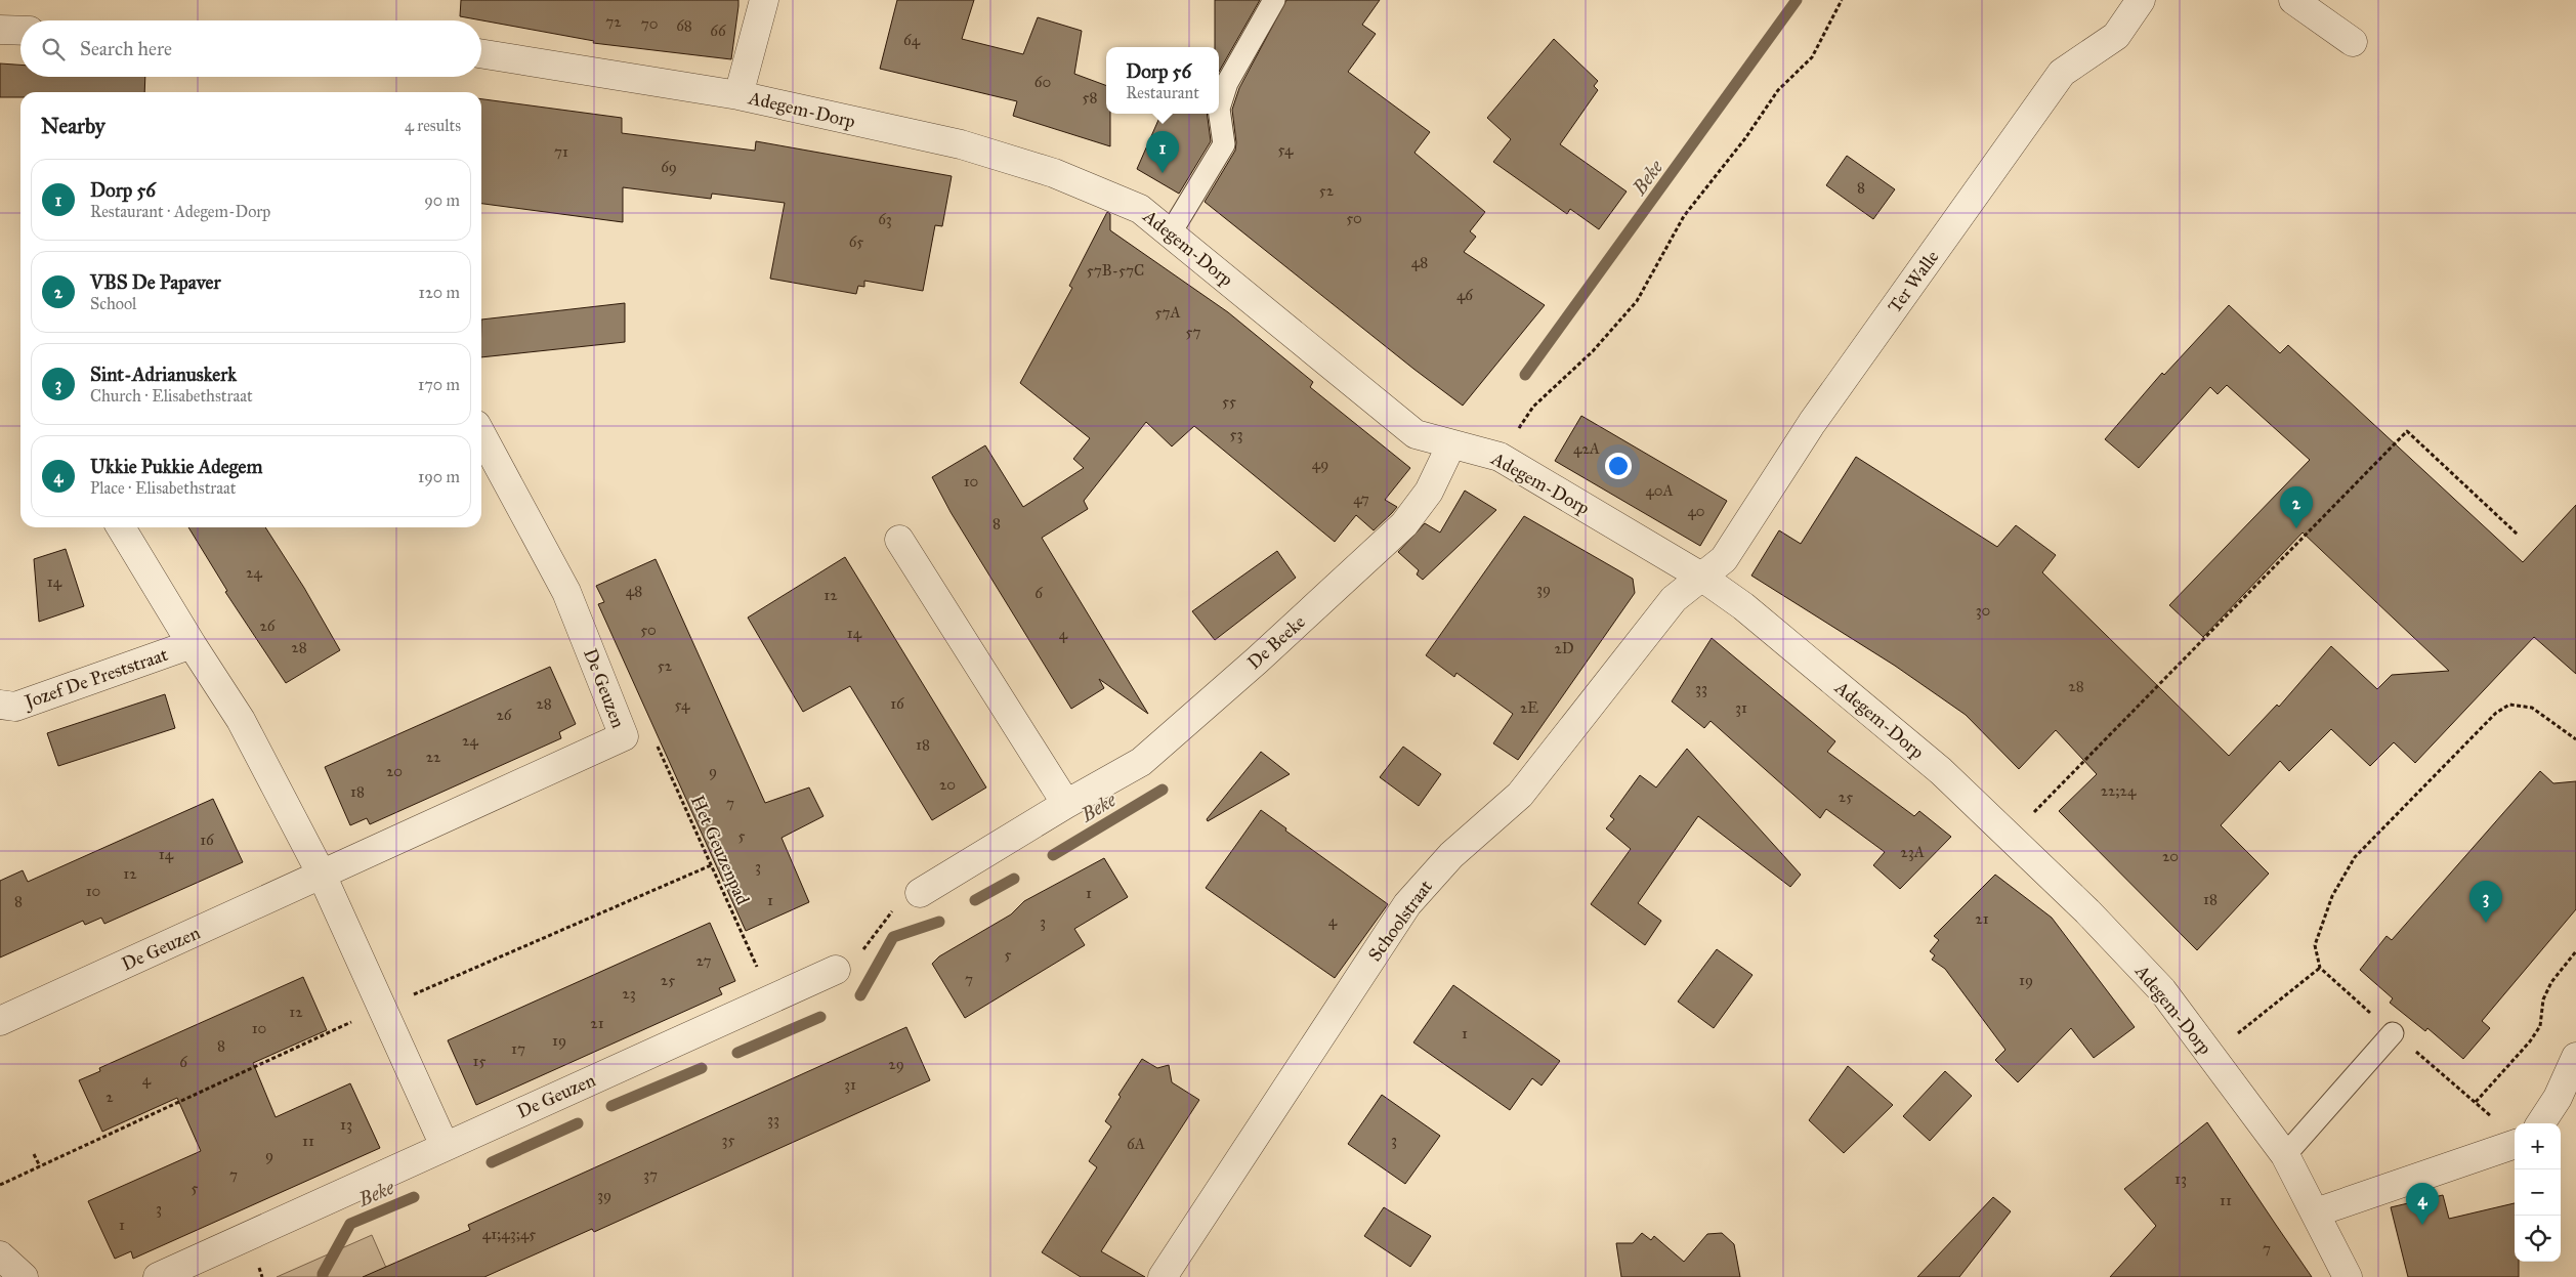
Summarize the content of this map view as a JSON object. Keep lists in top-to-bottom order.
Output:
{
  "streets": {
    "street": [
      "Adegem-Dorp",
      "Ter Walle",
      "De Beeke",
      "Jozef De Preststraat",
      "De Geuzen",
      "Schoolstraat"
    ],
    "path": ["Het Geuzenpad"]
  },
  "crossings": [
    ["Adegem-Dorp", "Ter Walle"],
    ["Adegem-Dorp", "De Beeke"],
    ["Adegem-Dorp", "Schoolstraat"],
    ["Ter Walle", "Schoolstraat"],
    ["Jozef De Preststraat", "De Geuzen"],
    ["De Geuzen", "Het Geuzenpad"]
  ],
  "water": ["Beke"],
  "house_numbers": [
    "72",
    "70",
    "68",
    "66",
    "64",
    "60",
    "58",
    "54",
    "71",
    "69",
    "8",
    "52",
    "50",
    "63",
    "65",
    "48",
    "57B-57C",
    "46",
    "57A",
    "57",
    "55",
    "53",
    "42A",
    "49",
    "10",
    "40A",
    "47",
    "40",
    "8",
    "24",
    "14",
    "39",
    "48",
    "6",
    "12",
    "30",
    "26",
    "50",
    "14",
    "4",
    "28",
    "2D",
    "52",
    "28",
    "33",
    "28",
    "16",
    "54",
    "2E",
    "31",
    "26",
    "24",
    "18",
    "22",
    "20",
    "9",
    "20",
    "22;24",
    "18",
    "25",
    "7",
    "5",
    "16",
    "23A",
    "14",
    "20",
    "3",
    "12",
    "10",
    "1",
    "18",
    "1",
    "8",
    "21",
    "4",
    "3",
    "5",
    "27",
    "7",
    "25",
    "19",
    "23",
    "12",
    "21",
    "10",
    "1",
    "19",
    "8",
    "17",
    "15",
    "6",
    "29",
    "4",
    "31",
    "2",
    "33",
    "13",
    "35",
    "3",
    "11",
    "6A",
    "9",
    "7",
    "37",
    "13",
    "5",
    "39",
    "11",
    "3",
    "1",
    "41;43;45",
    "7"
  ],
  "page": {
    "search": "Search here",
    "popup": ["Dorp 56", "Restaurant"],
    "heading": ["Nearby", "4 results"],
    "pins": [
      "1",
      "2",
      "3",
      "4"
    ],
    "list": [
      {
        "mark": "1",
        "name": "Dorp 56",
        "note": "Restaurant · Adegem-Dorp",
        "value": "90 m"
      },
      {
        "mark": "2",
        "name": "VBS De Papaver",
        "note": "School",
        "value": "120 m"
      },
      {
        "mark": "3",
        "name": "Sint-Adrianuskerk",
        "note": "Church · Elisabethstraat",
        "value": "170 m"
      },
      {
        "mark": "4",
        "name": "Ukkie Pukkie Adegem",
        "note": "Place · Elisabethstraat",
        "value": "190 m"
      }
    ],
    "map_buttons": ["+", "−"]
  }
}
